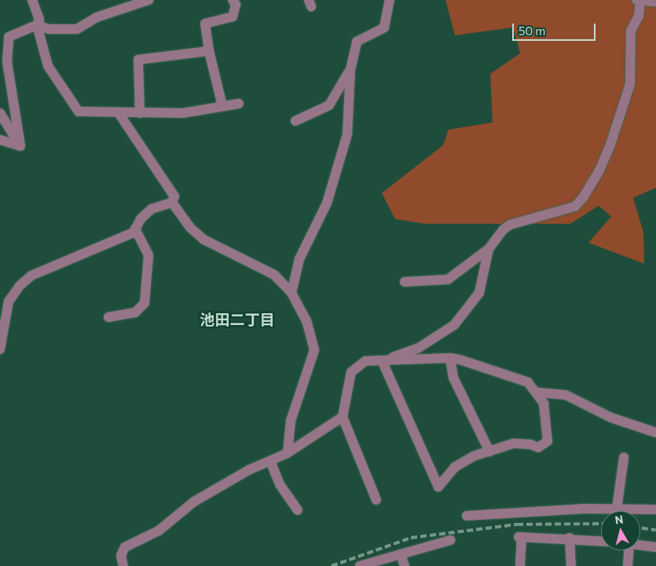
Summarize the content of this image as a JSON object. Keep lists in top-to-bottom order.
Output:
{
  "districts": ["池田二丁目"],
  "scale_bar": "50 m",
  "north": "top"
}
